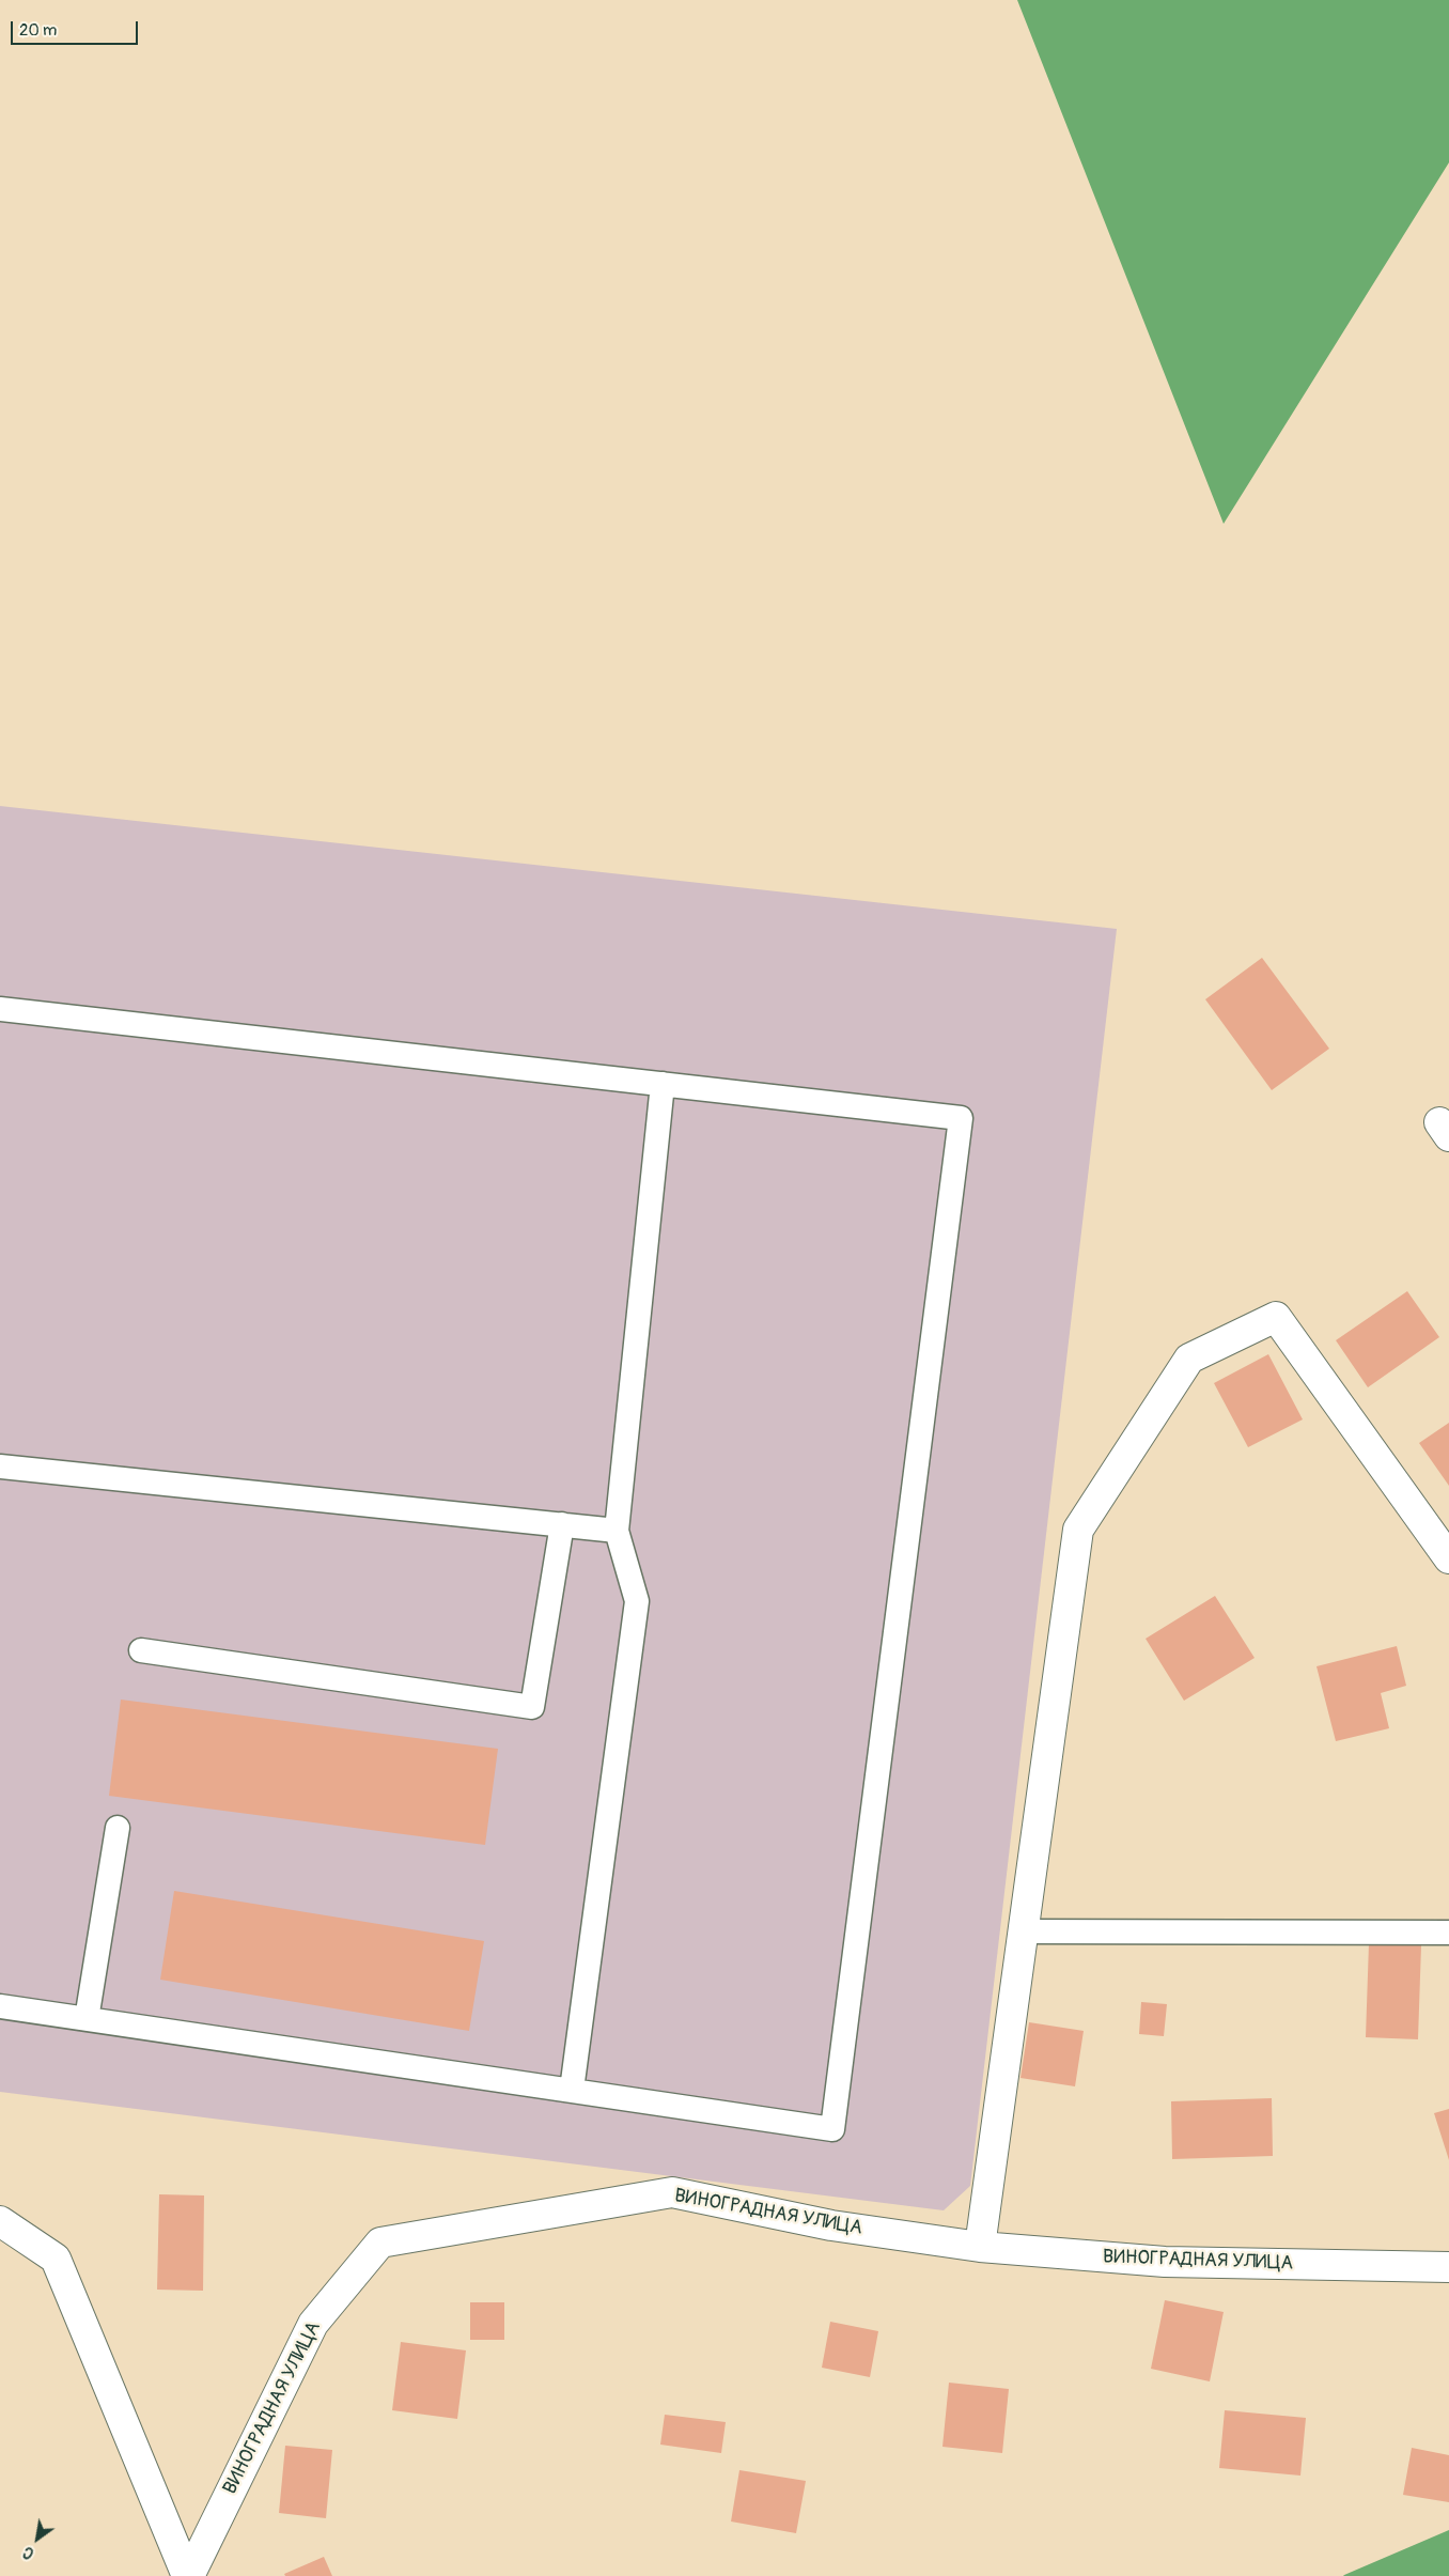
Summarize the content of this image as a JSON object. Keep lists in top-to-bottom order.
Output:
{
  "streets": {
    "street": ["ВИНОГРАДНАЯ УЛИЦА"]
  },
  "scale_bar": "20 m",
  "north": "bottom left"
}
